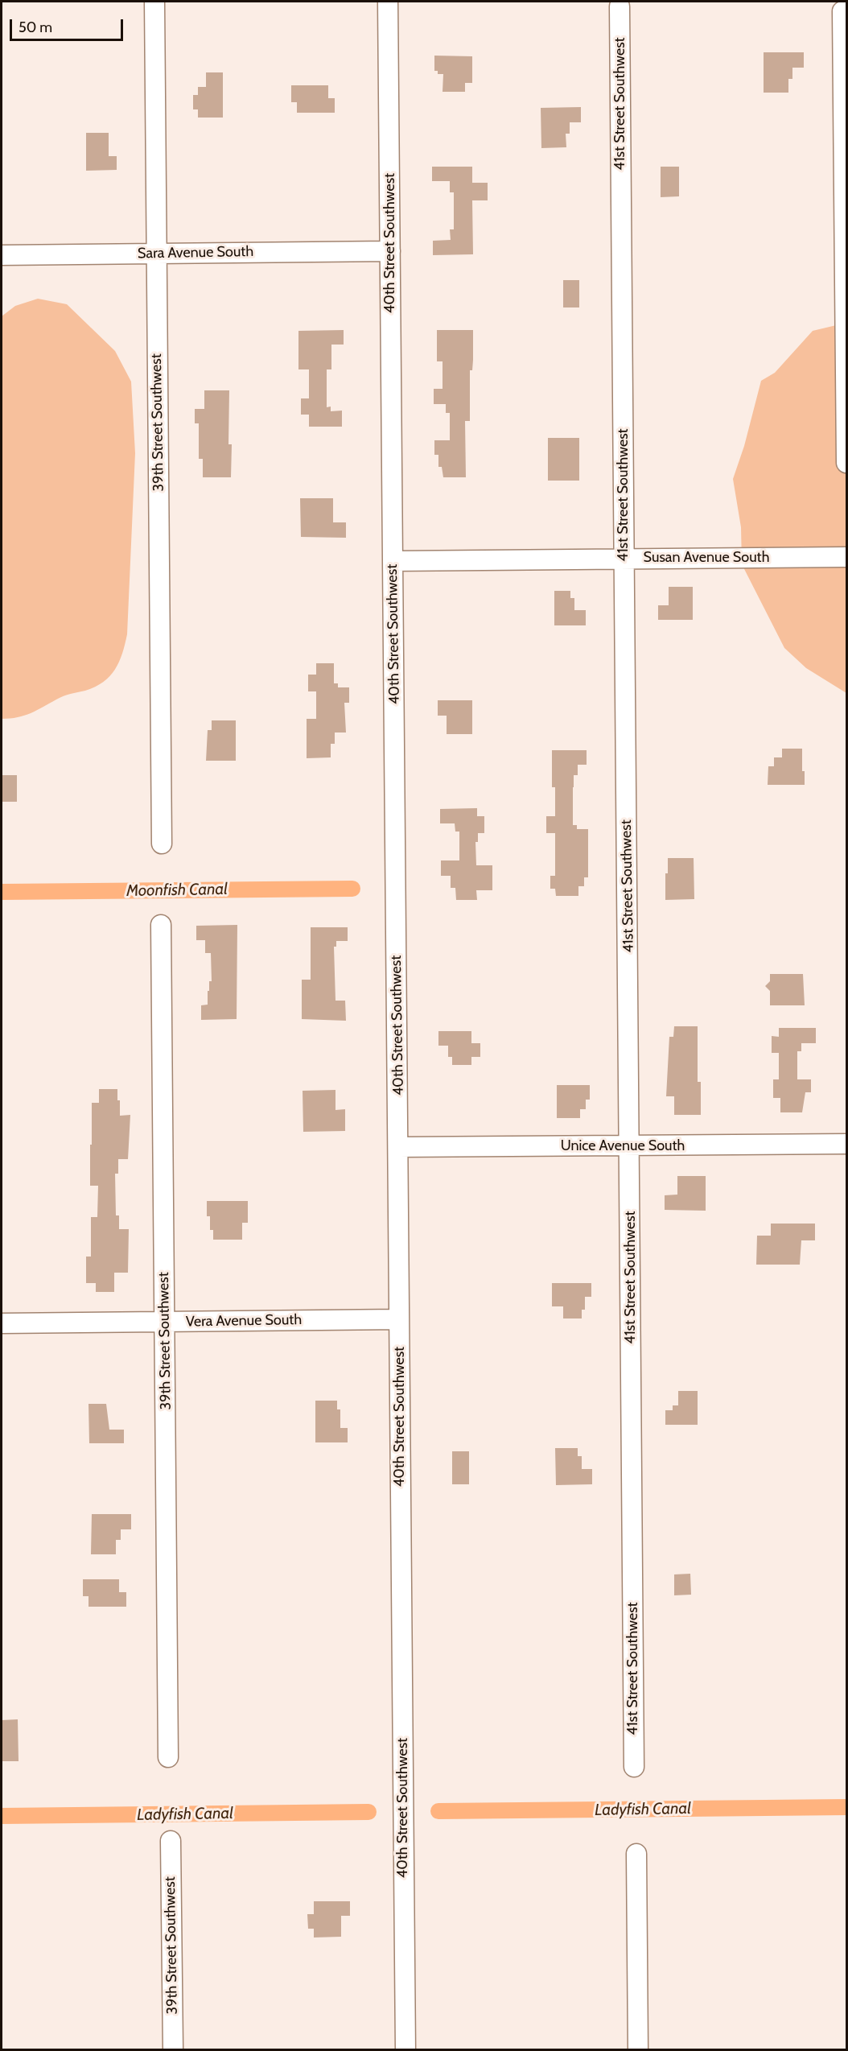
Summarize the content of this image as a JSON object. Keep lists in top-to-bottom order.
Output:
{
  "streets": {
    "street": [
      "41st Street Southwest",
      "40th Street Southwest",
      "Sara Avenue South",
      "39th Street Southwest",
      "Susan Avenue South",
      "Unice Avenue South",
      "Vera Avenue South"
    ]
  },
  "crossings": [
    ["41st Street Southwest", "Susan Avenue South"],
    ["41st Street Southwest", "Unice Avenue South"],
    ["40th Street Southwest", "Sara Avenue South"],
    ["40th Street Southwest", "Susan Avenue South"],
    ["40th Street Southwest", "Unice Avenue South"],
    ["40th Street Southwest", "Vera Avenue South"],
    ["Sara Avenue South", "39th Street Southwest"],
    ["39th Street Southwest", "Vera Avenue South"]
  ],
  "water": ["Moonfish Canal", "Ladyfish Canal"],
  "scale_bar": "50 m"
}
